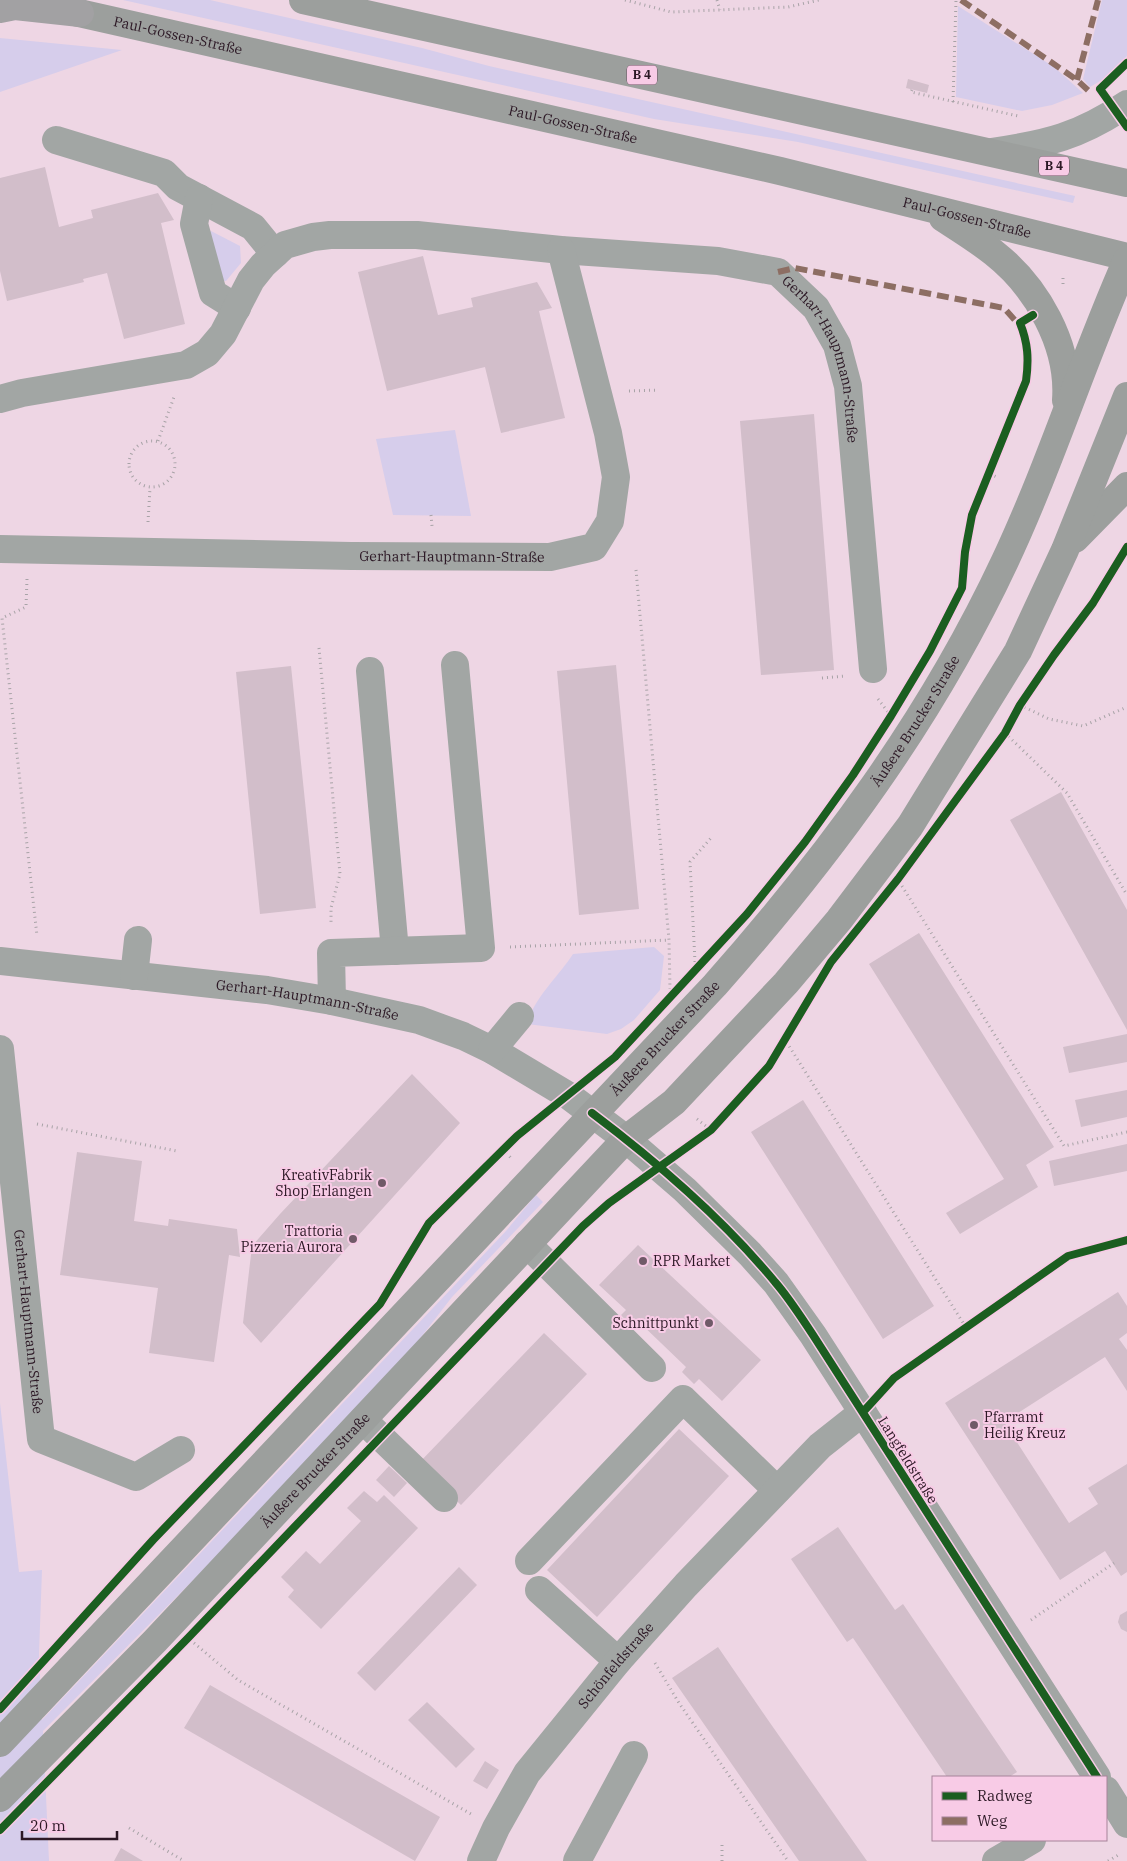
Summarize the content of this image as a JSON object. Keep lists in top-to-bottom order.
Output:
{
  "streets": {
    "main road": ["Paul-Gossen-Straße", "B 4", "Äußere Brucker Straße"],
    "street": ["Gerhart-Hauptmann-Straße", "Langfeldstraße", "Schönfeldstraße"]
  },
  "crossings": [
    ["Paul-Gossen-Straße", "Äußere Brucker Straße"],
    ["Gerhart-Hauptmann-Straße", "Äußere Brucker Straße"],
    ["Äußere Brucker Straße", "Langfeldstraße"],
    ["Langfeldstraße", "Schönfeldstraße"]
  ],
  "places": [
    "KreativFabrik Shop Erlangen",
    "Trattoria Pizzeria Aurora",
    "RPR Market",
    "Schnittpunkt",
    "Pfarramt Heilig Kreuz"
  ],
  "legend": ["Radweg", "Weg"],
  "scale_bar": "20 m"
}
